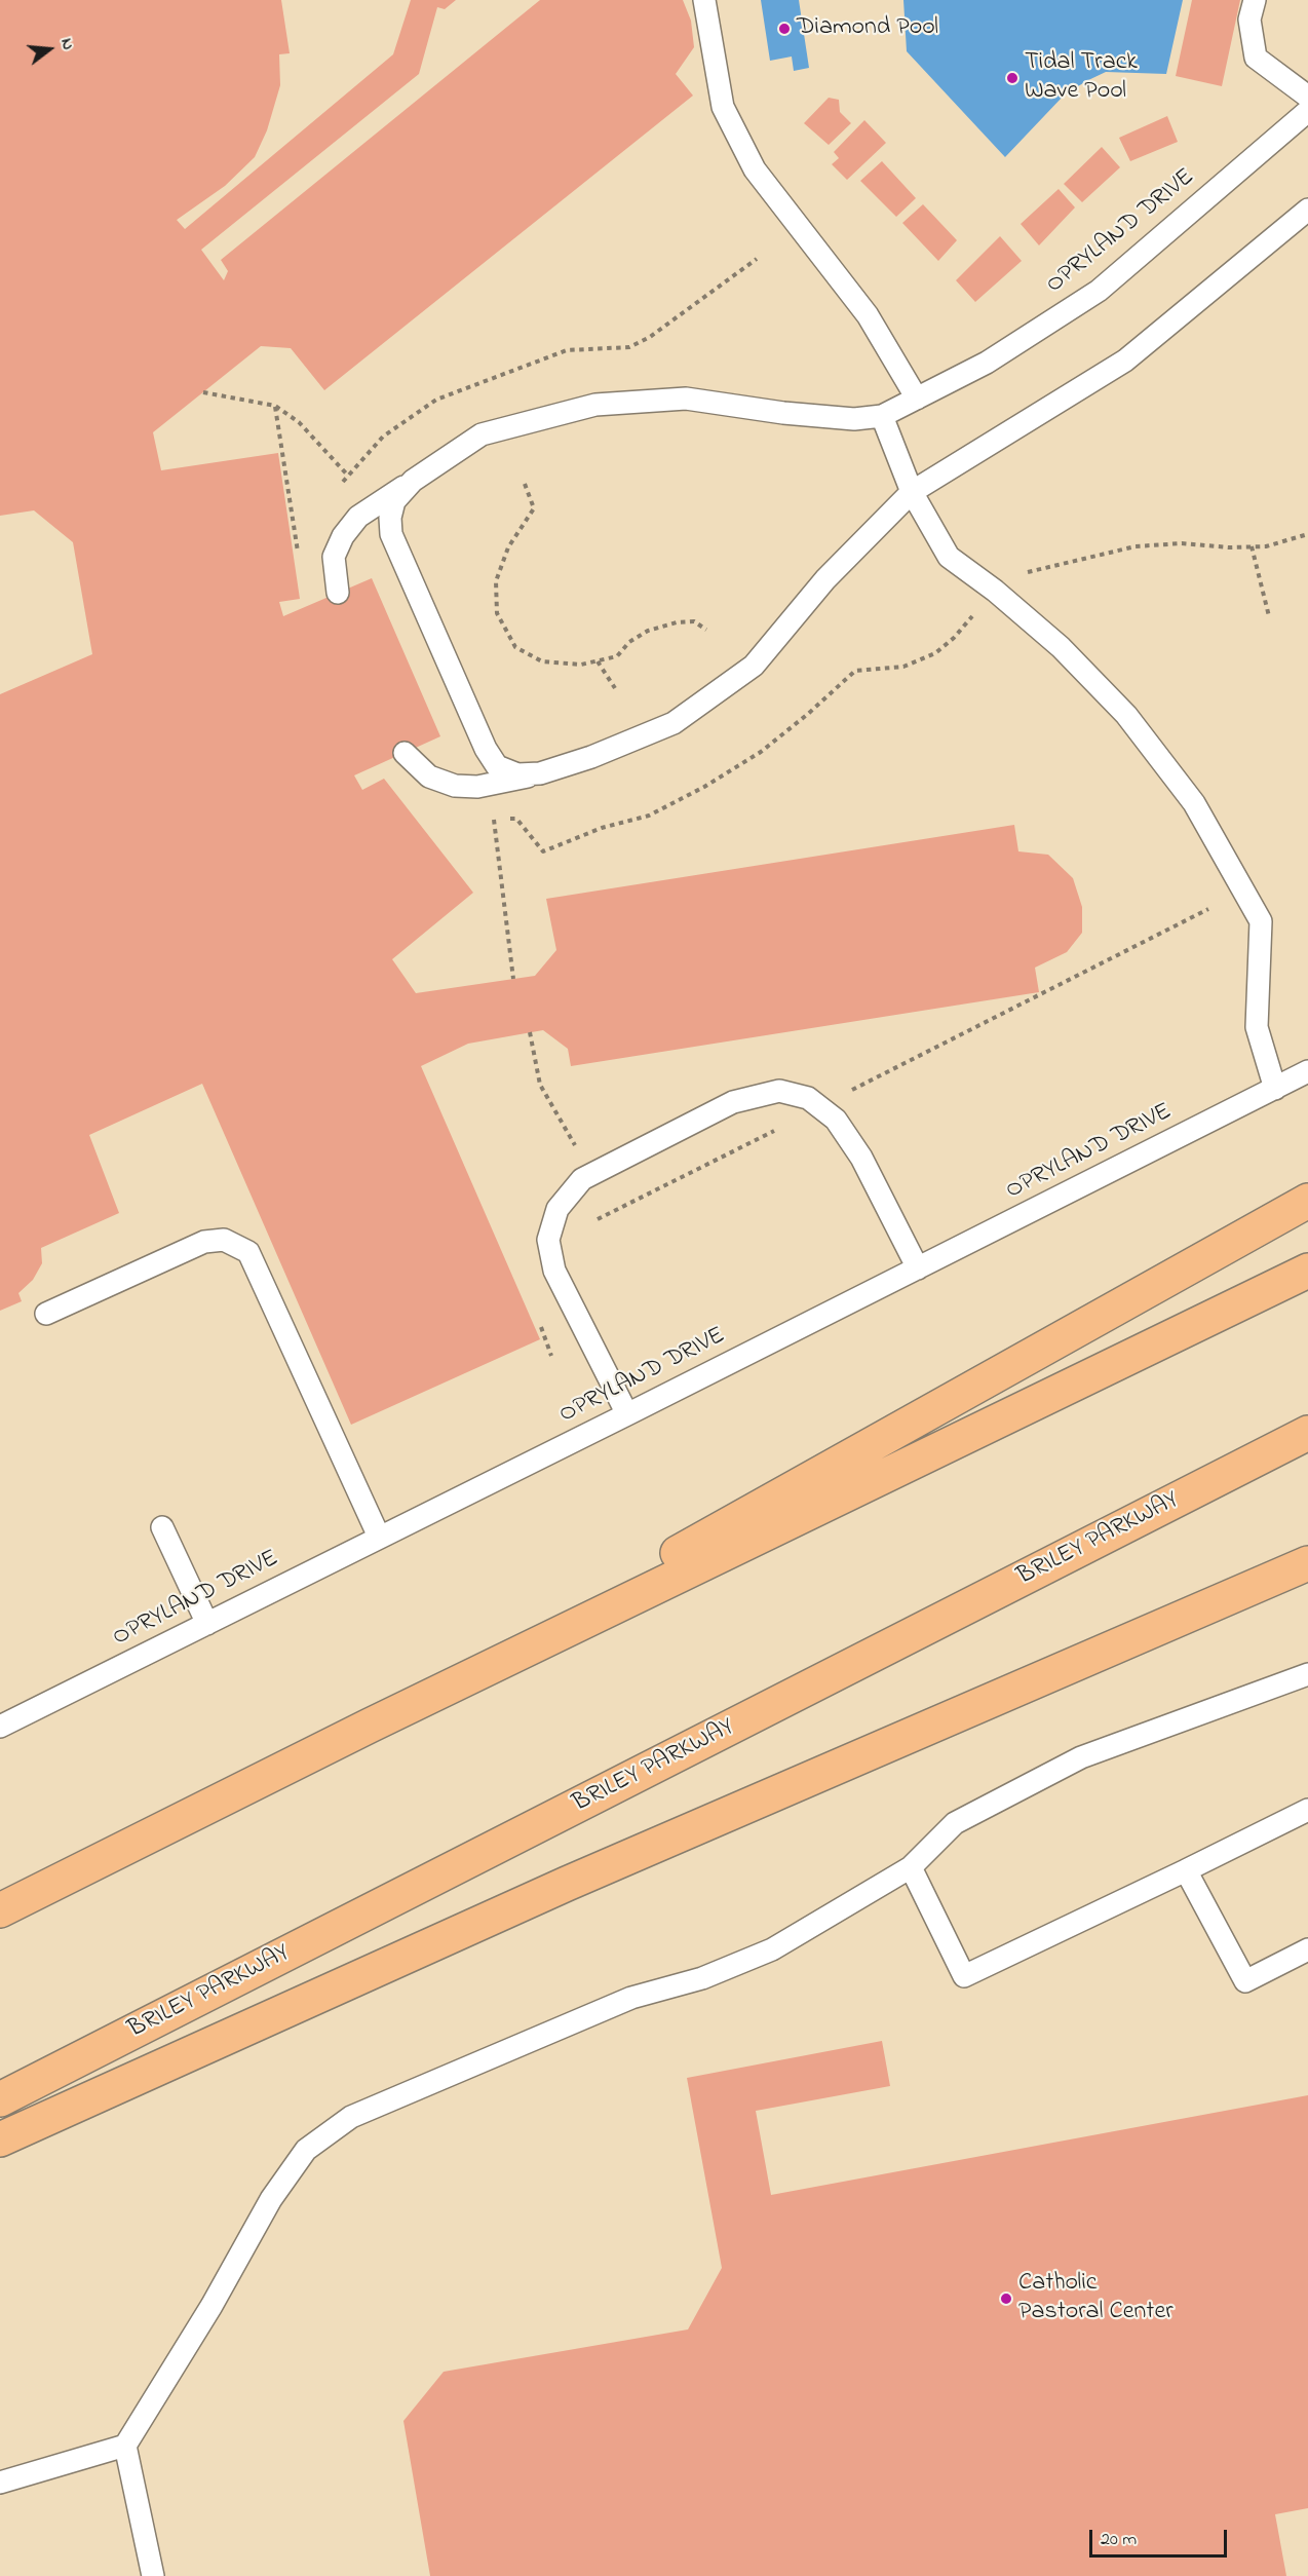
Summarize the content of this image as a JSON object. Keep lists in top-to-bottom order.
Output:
{
  "streets": {
    "highway": ["BRILEY PARKWAY"],
    "lane": ["OPRYLAND DRIVE"]
  },
  "places": ["Diamond Pool", "Tidal Track Wave Pool", "Catholic Pastoral Center"],
  "scale_bar": "20 m",
  "north": "right"
}
